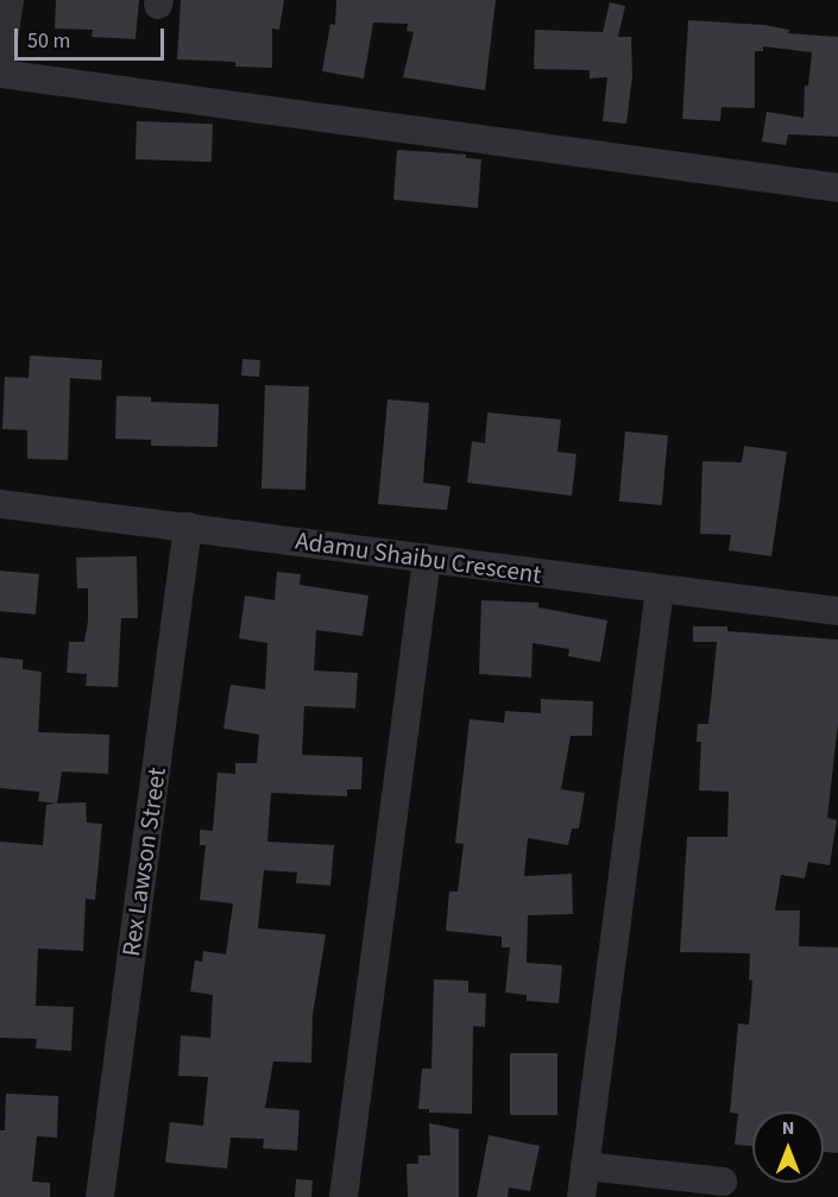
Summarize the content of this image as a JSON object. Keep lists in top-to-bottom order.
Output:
{
  "streets": {
    "street": ["Adamu Shaibu Crescent", "Rex Lawson Street"]
  },
  "crossings": [
    ["Adamu Shaibu Crescent", "Rex Lawson Street"]
  ],
  "scale_bar": "50 m",
  "north": "top"
}
